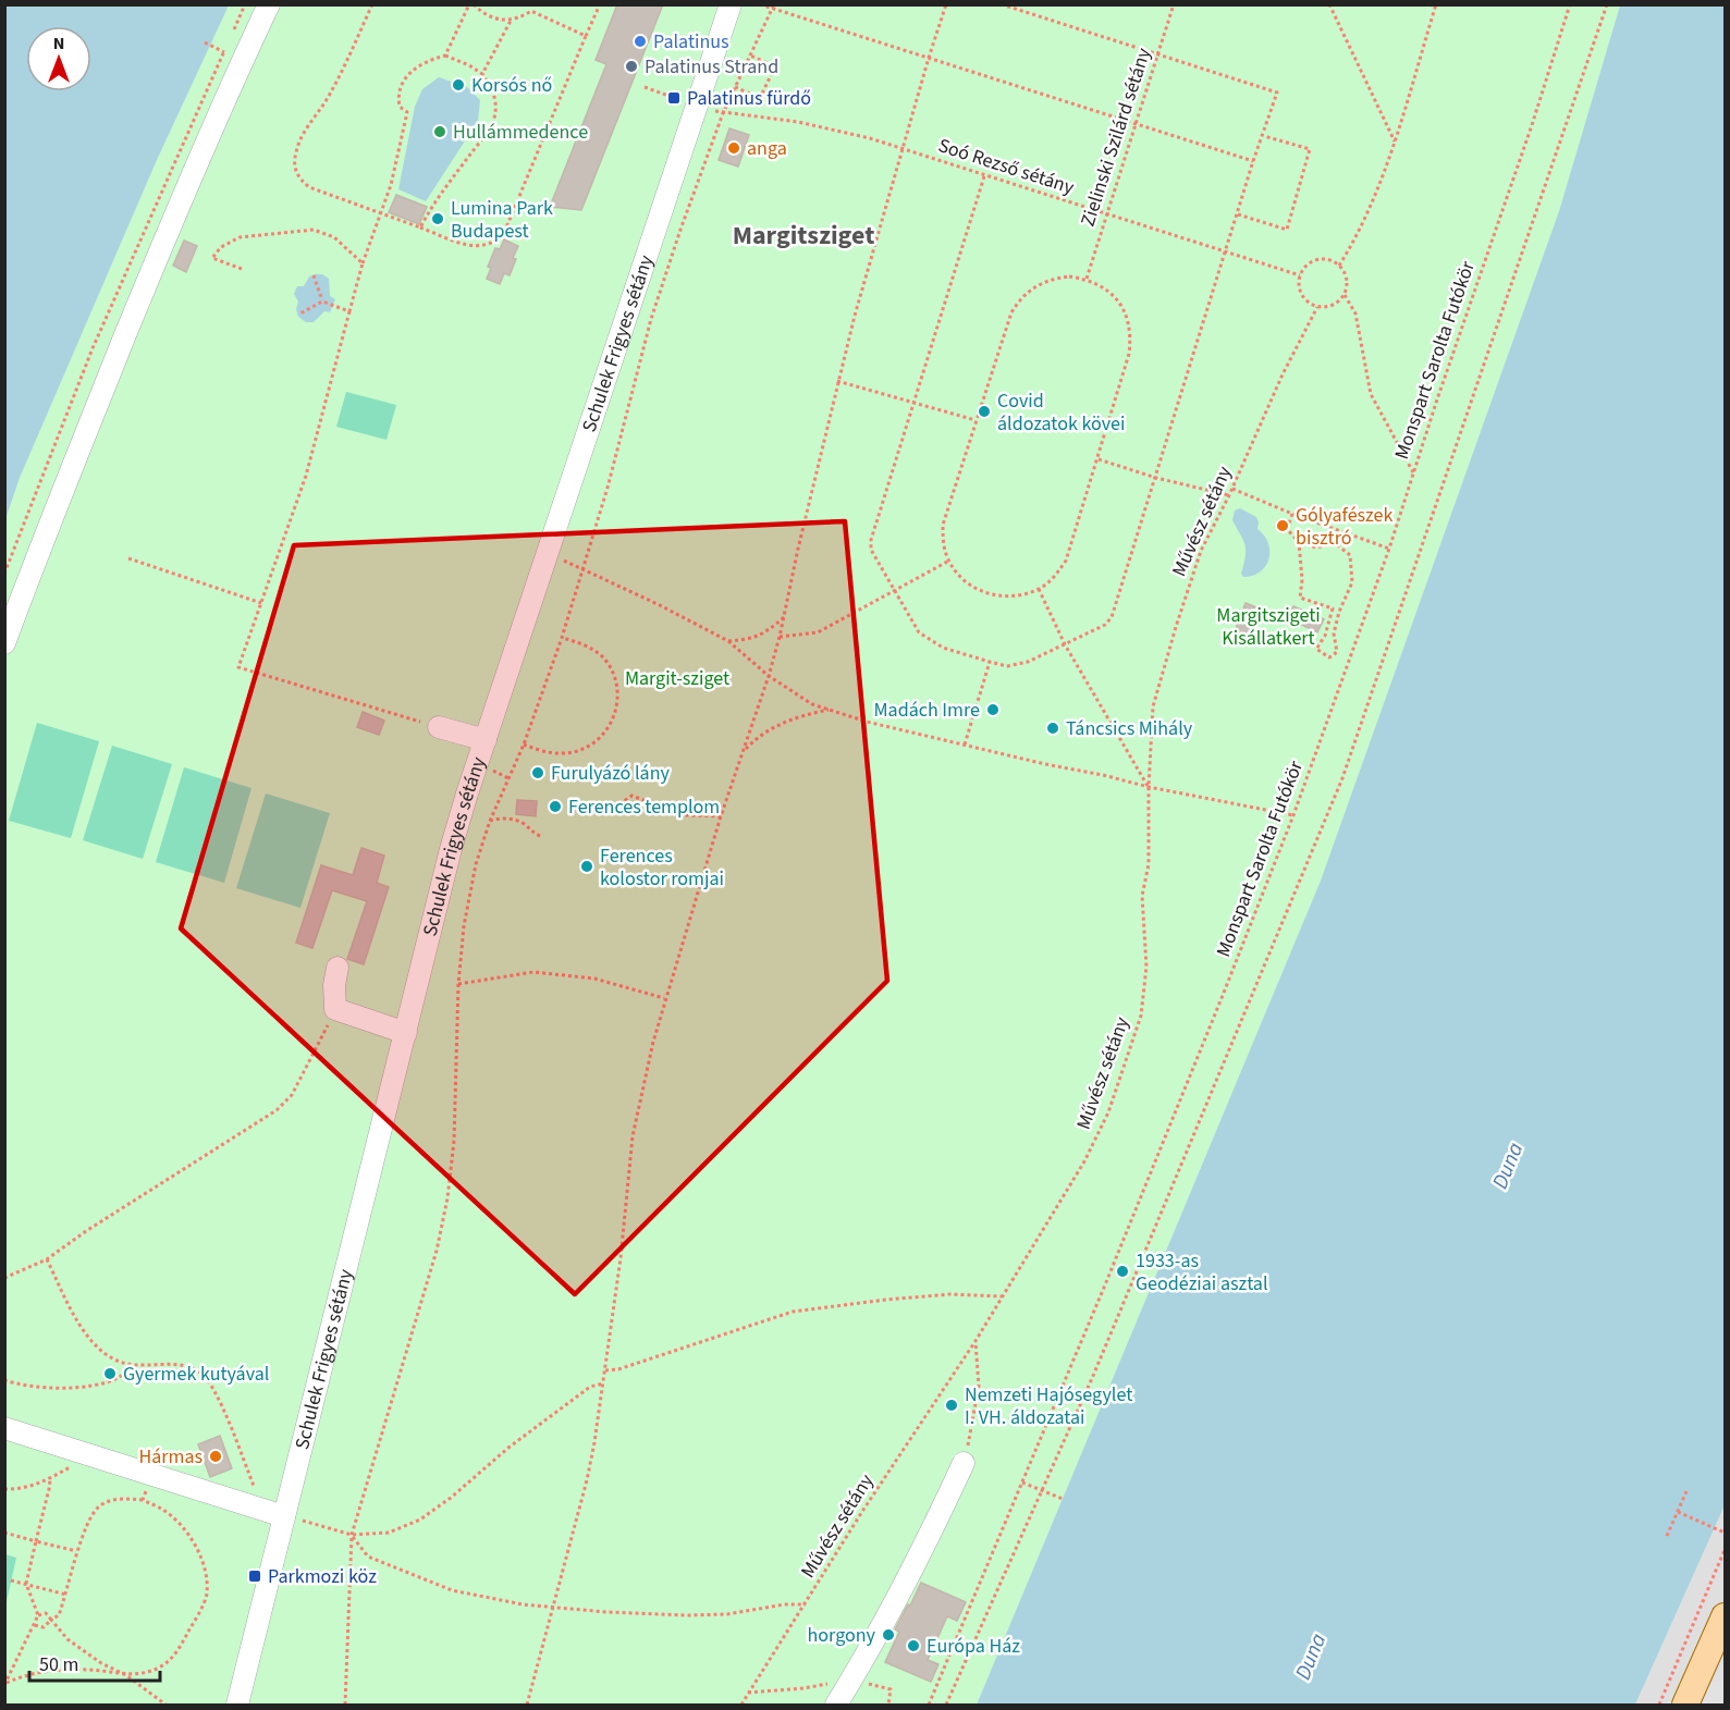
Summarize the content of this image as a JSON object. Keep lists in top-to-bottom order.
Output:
{
  "streets": {
    "street": ["Schulek Frigyes sétány"],
    "path": [
      "Zielinski Szilárd sétány",
      "Soó Rezső sétány",
      "Monspart Sarolta Futókör",
      "Művész sétány"
    ]
  },
  "crossings": [
    ["Zielinski Szilárd sétány", "Soó Rezső sétány"],
    ["Soó Rezső sétány", "Schulek Frigyes sétány"],
    ["Soó Rezső sétány", "Művész sétány"]
  ],
  "districts": ["Margitsziget"],
  "water": ["Duna"],
  "parks": ["Margitszigeti Kisállatkert", "Margit-sziget"],
  "places": {
    "other": [
      "Palatinus",
      "Palatinus Strand",
      "Korsós nő",
      "Hullámmedence",
      "anga",
      "Lumina Park Budapest",
      "Covid áldozatok kövei",
      "Gólyafészek bisztró",
      "Madách Imre",
      "Táncsics Mihály",
      "Furulyázó lány",
      "Ferences templom",
      "Ferences kolostor romjai",
      "1933-as Geodéziai asztal",
      "Gyermek kutyával",
      "Nemzeti Hajósegylet I. VH. áldozatai",
      "Hármas",
      "horgony",
      "Európa Ház"
    ],
    "transit": ["Palatinus fürdő", "Parkmozi köz"]
  },
  "scale_bar": "50 m",
  "north": "top"
}
